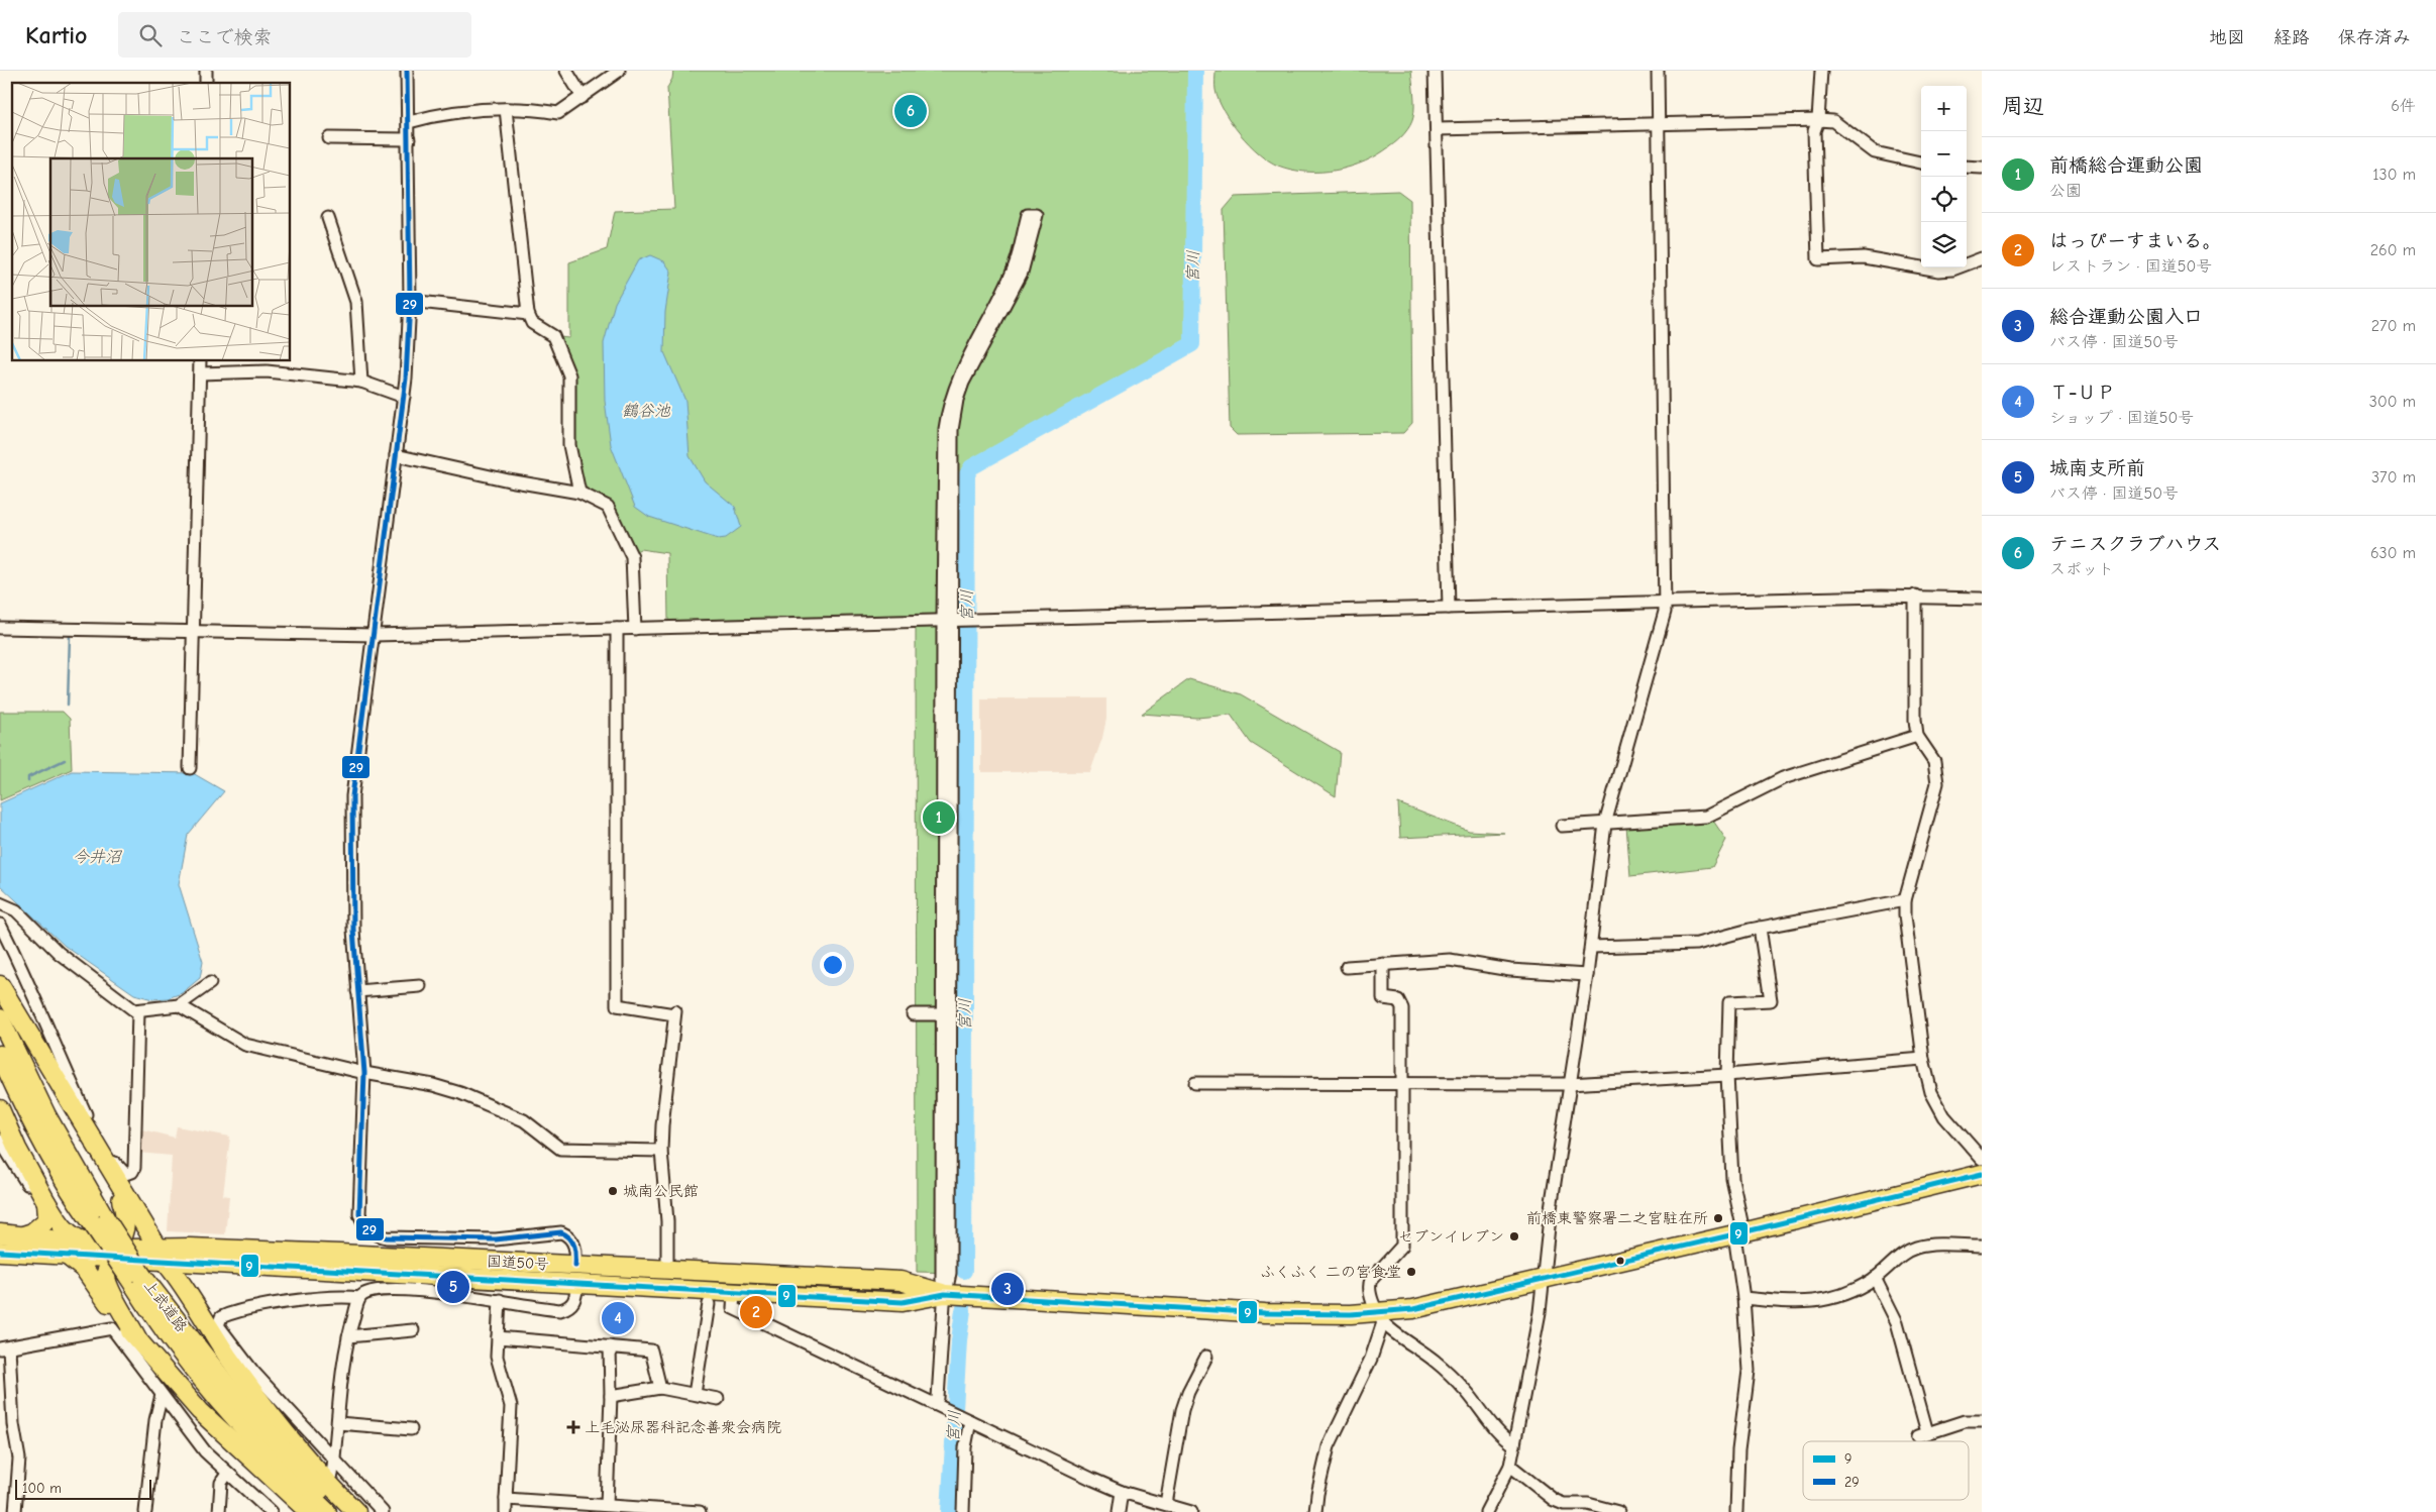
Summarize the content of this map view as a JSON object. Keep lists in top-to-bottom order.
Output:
{
  "streets": {
    "highway": ["国道50号", "上武道路"]
  },
  "water": ["宮川", "鶴谷池", "今井沼"],
  "places": {
    "other": [
      "城南公民館",
      "前橋東警察署二之宮駐在所",
      "セブンイレブン",
      "ふくふく 二の宮食堂"
    ],
    "health": ["上毛泌尿器科記念善衆会病院"]
  },
  "lines": ["transit line 29", "transit line 9"],
  "legend": ["9", "29"],
  "scale_bar": "100 m",
  "page": {
    "header": "Kartio",
    "search": "ここで検索",
    "nav": ["地図", "経路", "保存済み"],
    "heading": ["周辺", "6件"],
    "map_buttons": ["+", "−"],
    "pins": [
      "6",
      "1",
      "5",
      "3",
      "2",
      "4"
    ],
    "list": [
      {
        "mark": "1",
        "name": "前橋総合運動公園",
        "note": "公園",
        "value": "130 m"
      },
      {
        "mark": "2",
        "name": "はっぴーすまいる。",
        "note": "レストラン · 国道50号",
        "value": "260 m"
      },
      {
        "mark": "3",
        "name": "総合運動公園入口",
        "note": "バス停 · 国道50号",
        "value": "270 m"
      },
      {
        "mark": "4",
        "name": "Ｔ−ＵＰ",
        "note": "ショップ · 国道50号",
        "value": "300 m"
      },
      {
        "mark": "5",
        "name": "城南支所前",
        "note": "バス停 · 国道50号",
        "value": "370 m"
      },
      {
        "mark": "6",
        "name": "テニスクラブハウス",
        "note": "スポット",
        "value": "630 m"
      }
    ],
    "scale": "100 m"
  }
}
